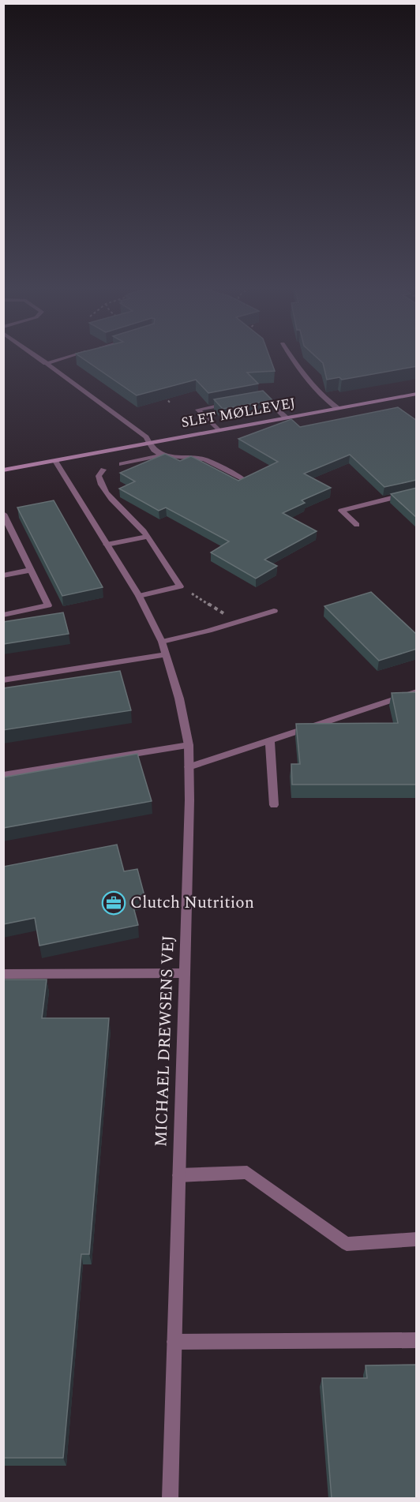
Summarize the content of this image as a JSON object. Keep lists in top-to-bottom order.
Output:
{
  "streets": {
    "street": ["SLET MØLLEVEJ", "MICHAEL DREWSENS VEJ"]
  },
  "crossings": [
    ["SLET MØLLEVEJ", "MICHAEL DREWSENS VEJ"]
  ],
  "places": {
    "office": ["Clutch Nutrition"]
  }
}
